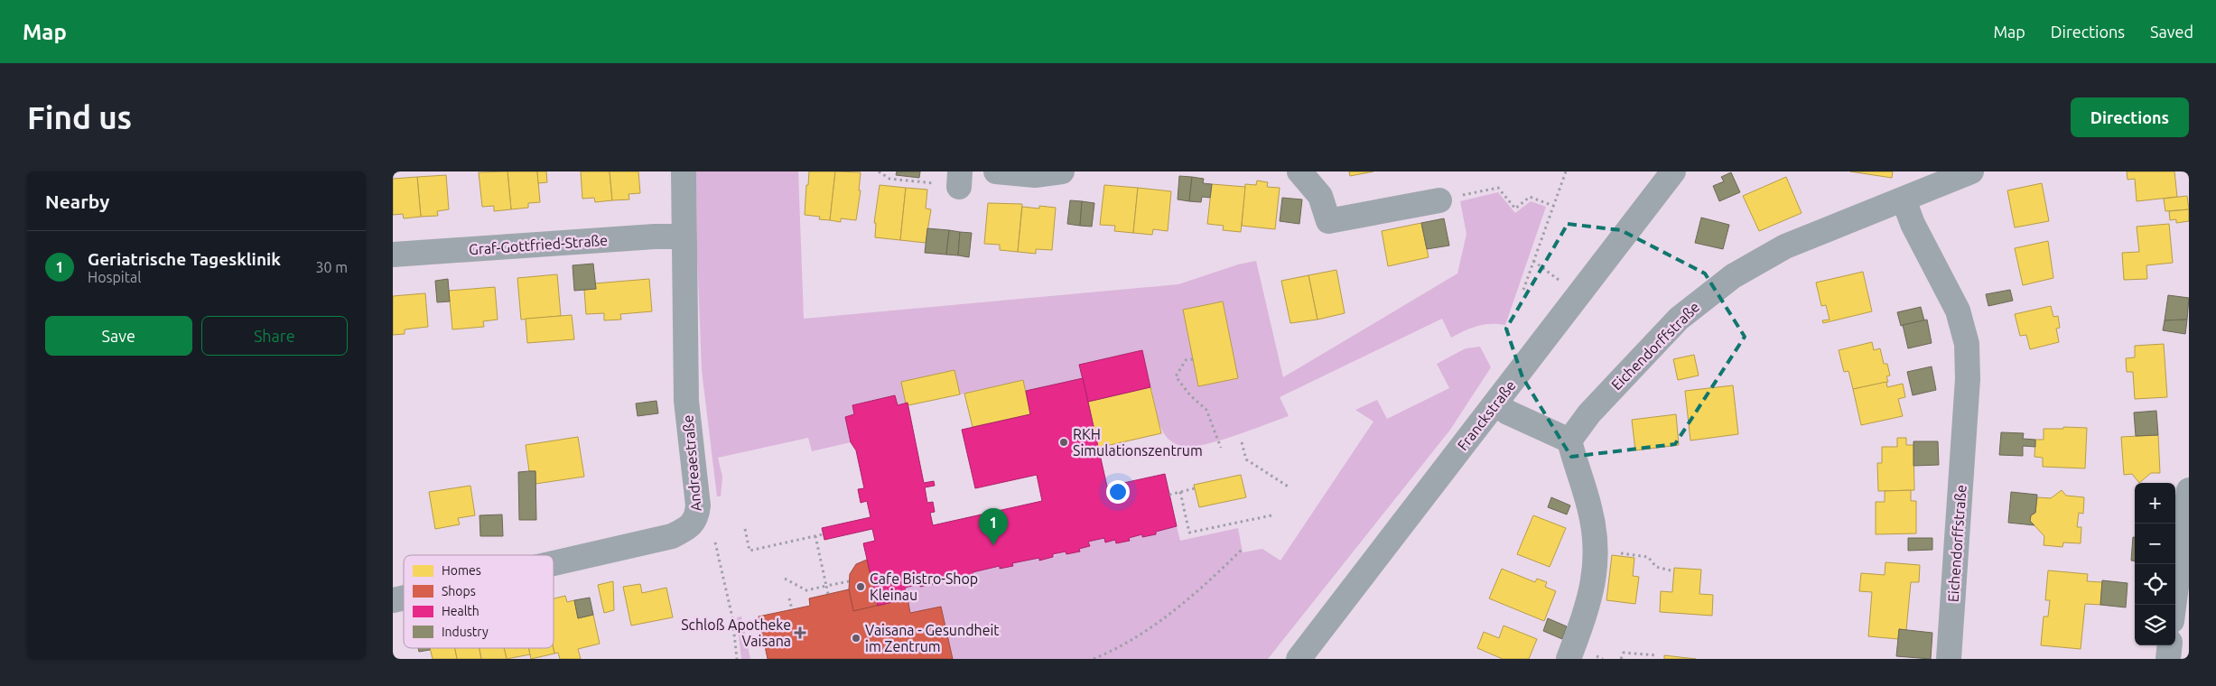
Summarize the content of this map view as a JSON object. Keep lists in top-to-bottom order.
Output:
{
  "streets": {
    "street": [
      "Graf-Gottfried-Straße",
      "Eichendorffstraße",
      "Franckstraße",
      "Andreaestraße"
    ]
  },
  "crossings": [
    ["Graf-Gottfried-Straße", "Andreaestraße"]
  ],
  "places": {
    "other": ["RKH Simulationszentrum", "Cafe Bistro-Shop Kleinau", "Vaisana - Gesundheit im Zentrum"],
    "health": ["Schloß Apotheke Vaisana"]
  },
  "legend": [
    "Homes",
    "Shops",
    "Health",
    "Industry"
  ],
  "page": {
    "header": "Map",
    "nav": ["Map", "Directions", "Saved"],
    "buttons": [
      "Directions",
      ["Save", "Share"]
    ],
    "title": "Find us",
    "heading": "Nearby",
    "list": [
      {
        "mark": "1",
        "name": "Geriatrische Tagesklinik",
        "note": "Hospital",
        "value": "30 m"
      }
    ],
    "map_buttons": ["+", "−"],
    "pins": "1"
  }
}
